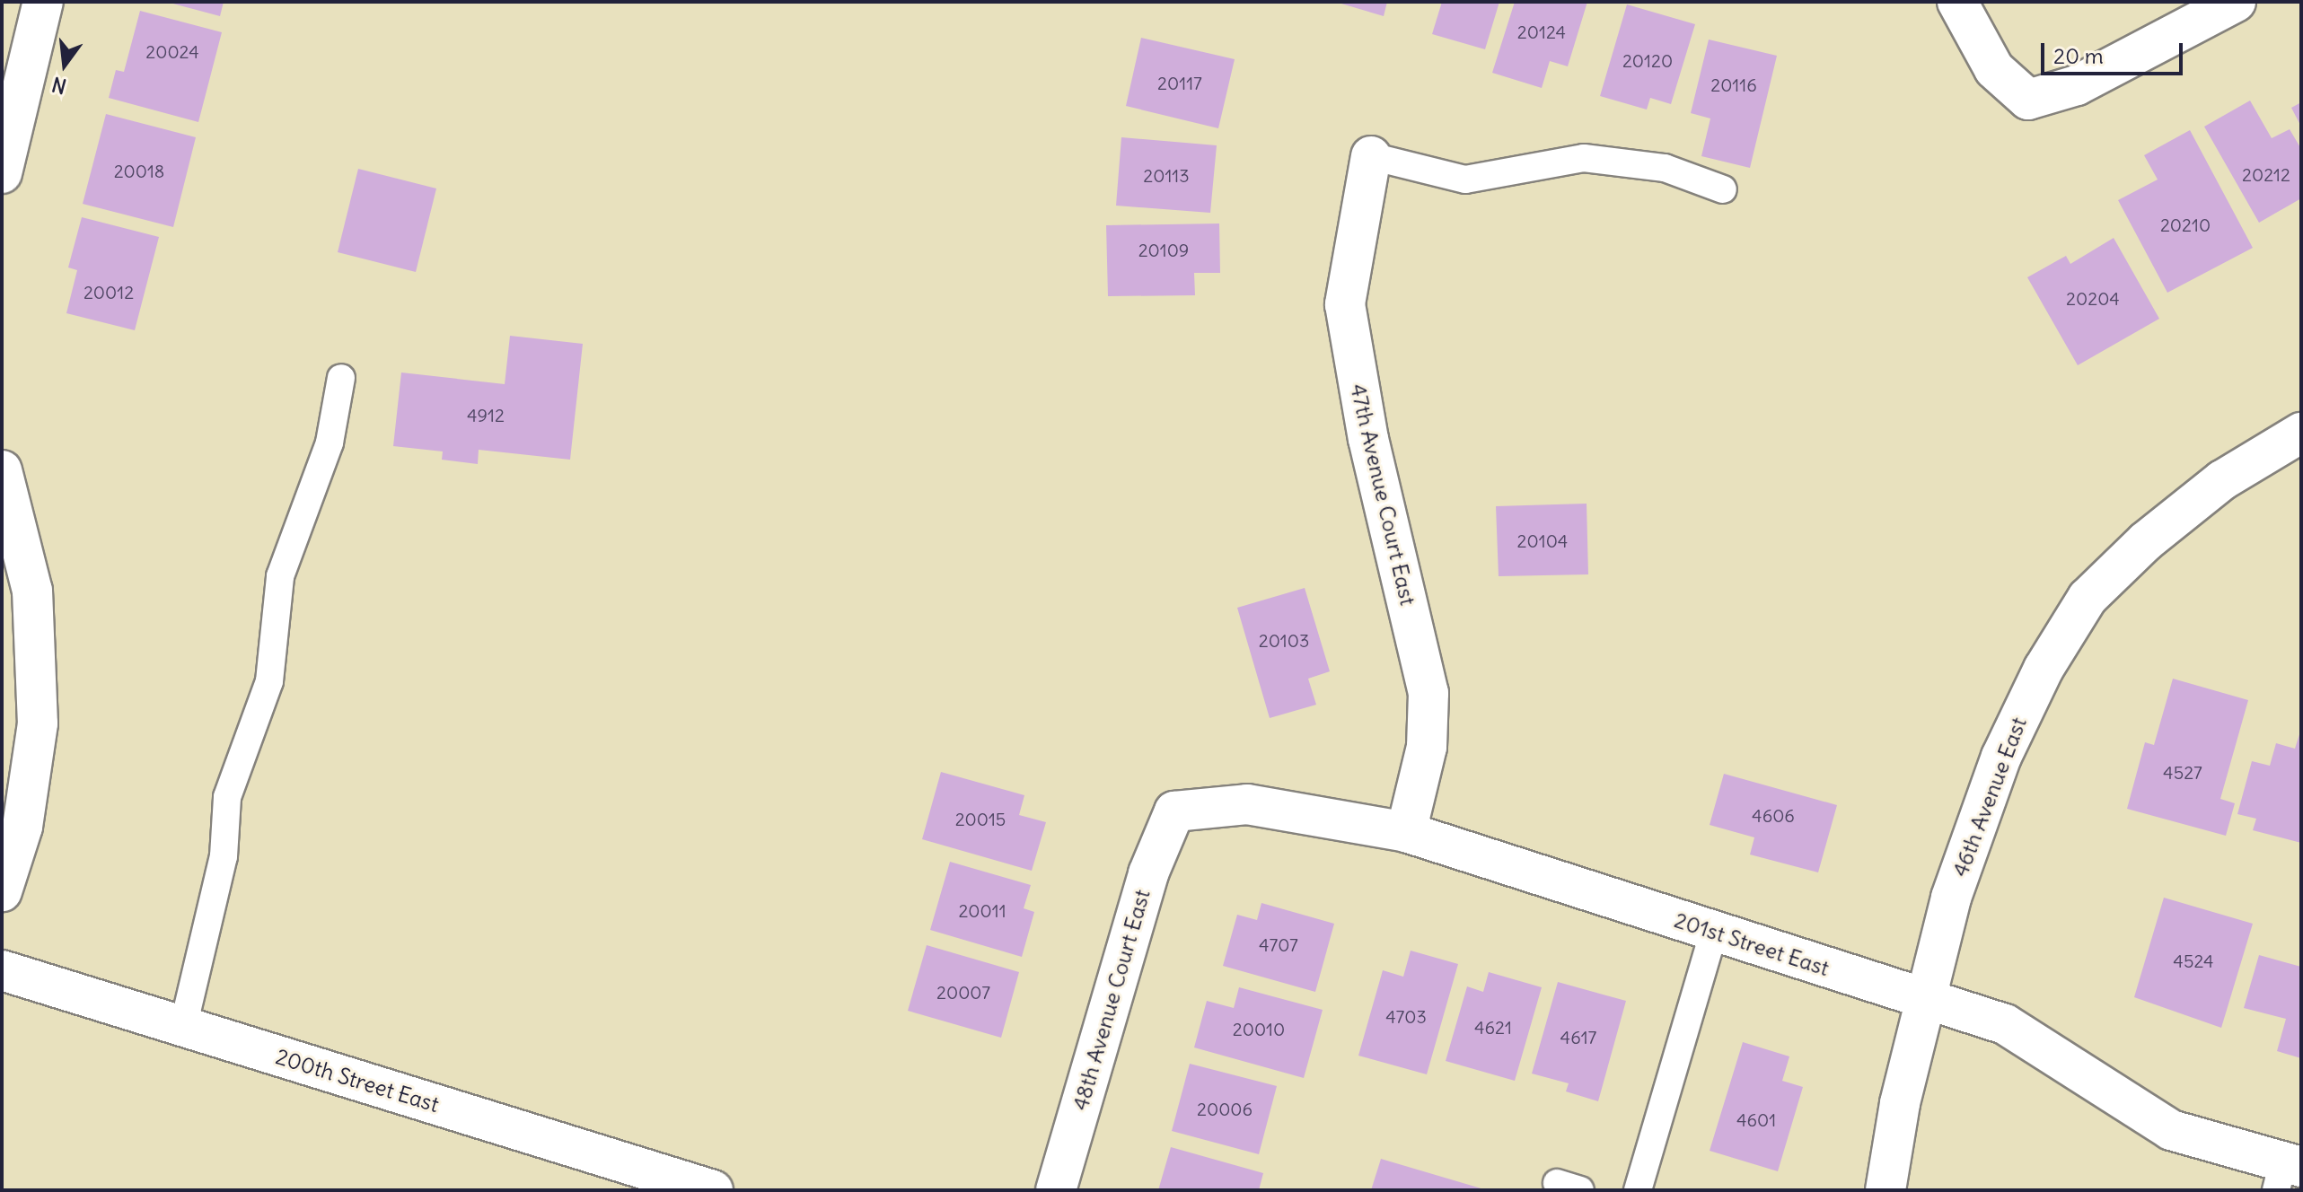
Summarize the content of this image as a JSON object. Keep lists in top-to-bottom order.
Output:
{
  "streets": {
    "street": [
      "47th Avenue Court East",
      "46th Avenue East",
      "201st Street East",
      "48th Avenue Court East",
      "200th Street East"
    ]
  },
  "crossings": [
    ["47th Avenue Court East", "201st Street East"],
    ["46th Avenue East", "201st Street East"],
    ["201st Street East", "48th Avenue Court East"]
  ],
  "house_numbers": [
    "20124",
    "20024",
    "20120",
    "20117",
    "20116",
    "20018",
    "20212",
    "20113",
    "20210",
    "20109",
    "20012",
    "20204",
    "4912",
    "20104",
    "20103",
    "4527",
    "4606",
    "20015",
    "20011",
    "4707",
    "4524",
    "20007",
    "4703",
    "4621",
    "20010",
    "4617",
    "20006",
    "4601"
  ],
  "scale_bar": "20 m",
  "north": "bottom"
}
